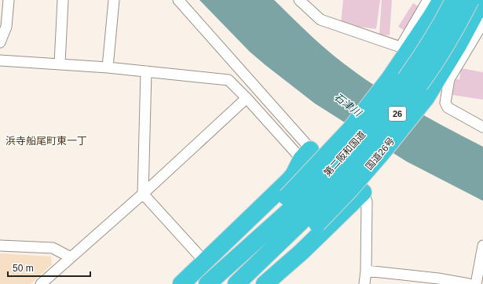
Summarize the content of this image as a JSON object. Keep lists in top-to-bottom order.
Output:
{
  "streets": {
    "highway": ["26", "第二阪和国道", "国道26号"]
  },
  "crossings": [
    ["第二阪和国道", "国道26号"]
  ],
  "districts": ["浜寺船尾町東一丁"],
  "water": ["石津川"],
  "scale_bar": "50 m"
}
